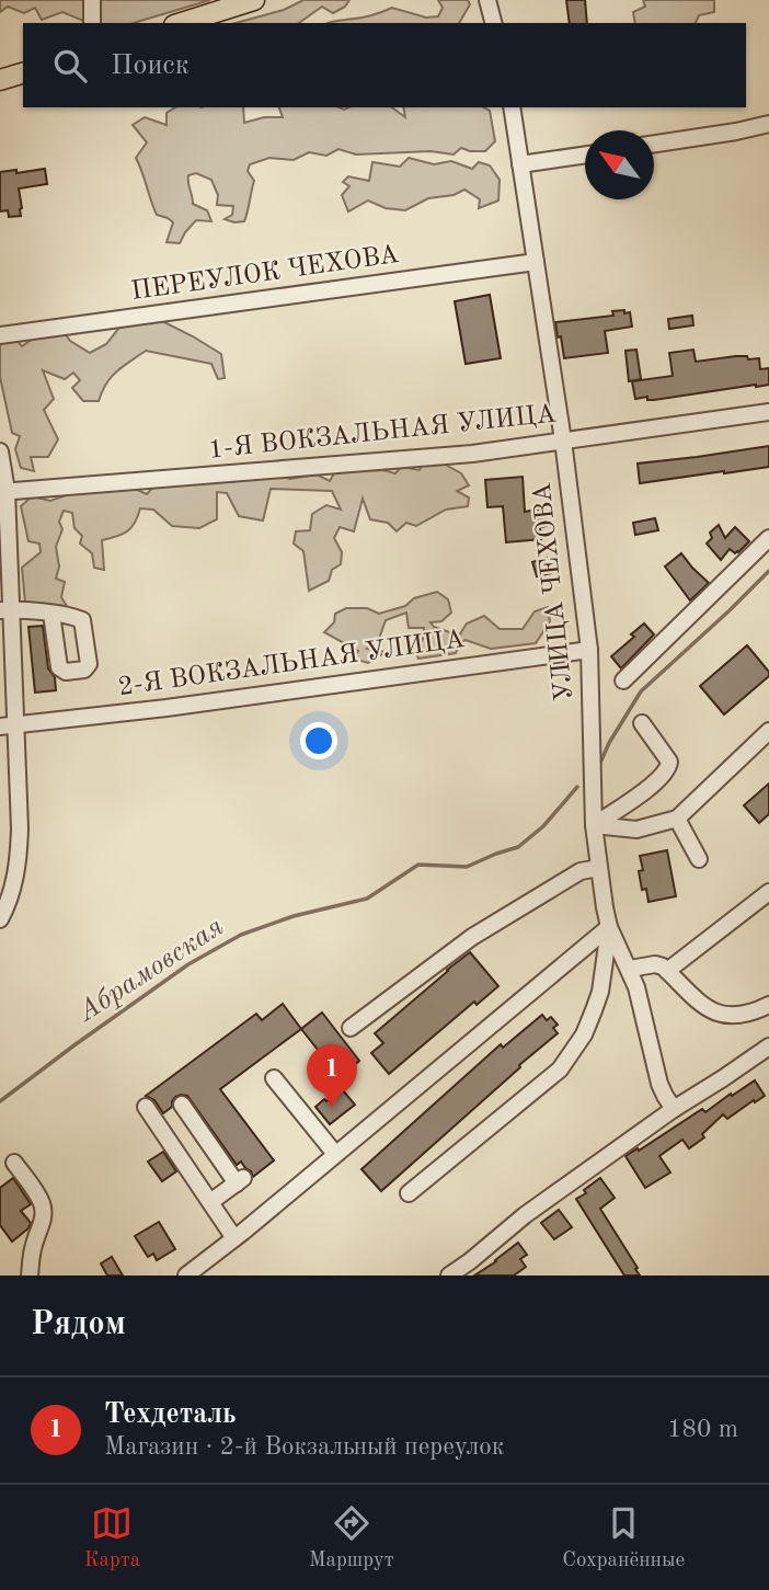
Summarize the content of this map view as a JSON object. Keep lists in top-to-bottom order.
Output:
{
  "streets": {
    "street": [
      "ПЕРЕУЛОК ЧЕХОВА",
      "1-Я ВОКЗАЛЬНАЯ УЛИЦА",
      "УЛИЦА ЧЕХОВА",
      "2-Я ВОКЗАЛЬНАЯ УЛИЦА"
    ]
  },
  "crossings": [
    ["ПЕРЕУЛОК ЧЕХОВА", "УЛИЦА ЧЕХОВА"],
    ["1-Я ВОКЗАЛЬНАЯ УЛИЦА", "УЛИЦА ЧЕХОВА"],
    ["УЛИЦА ЧЕХОВА", "2-Я ВОКЗАЛЬНАЯ УЛИЦА"]
  ],
  "water": ["Абрамовская"],
  "north": "top left",
  "page": {
    "search": "Поиск",
    "pins": "1",
    "heading": "Рядом",
    "list": [
      {
        "mark": "1",
        "name": "Техдеталь",
        "note": "Магазин · 2-й Вокзальный переулок",
        "value": "180 m"
      }
    ],
    "nav": ["Карта", "Маршрут", "Сохранённые"]
  }
}
